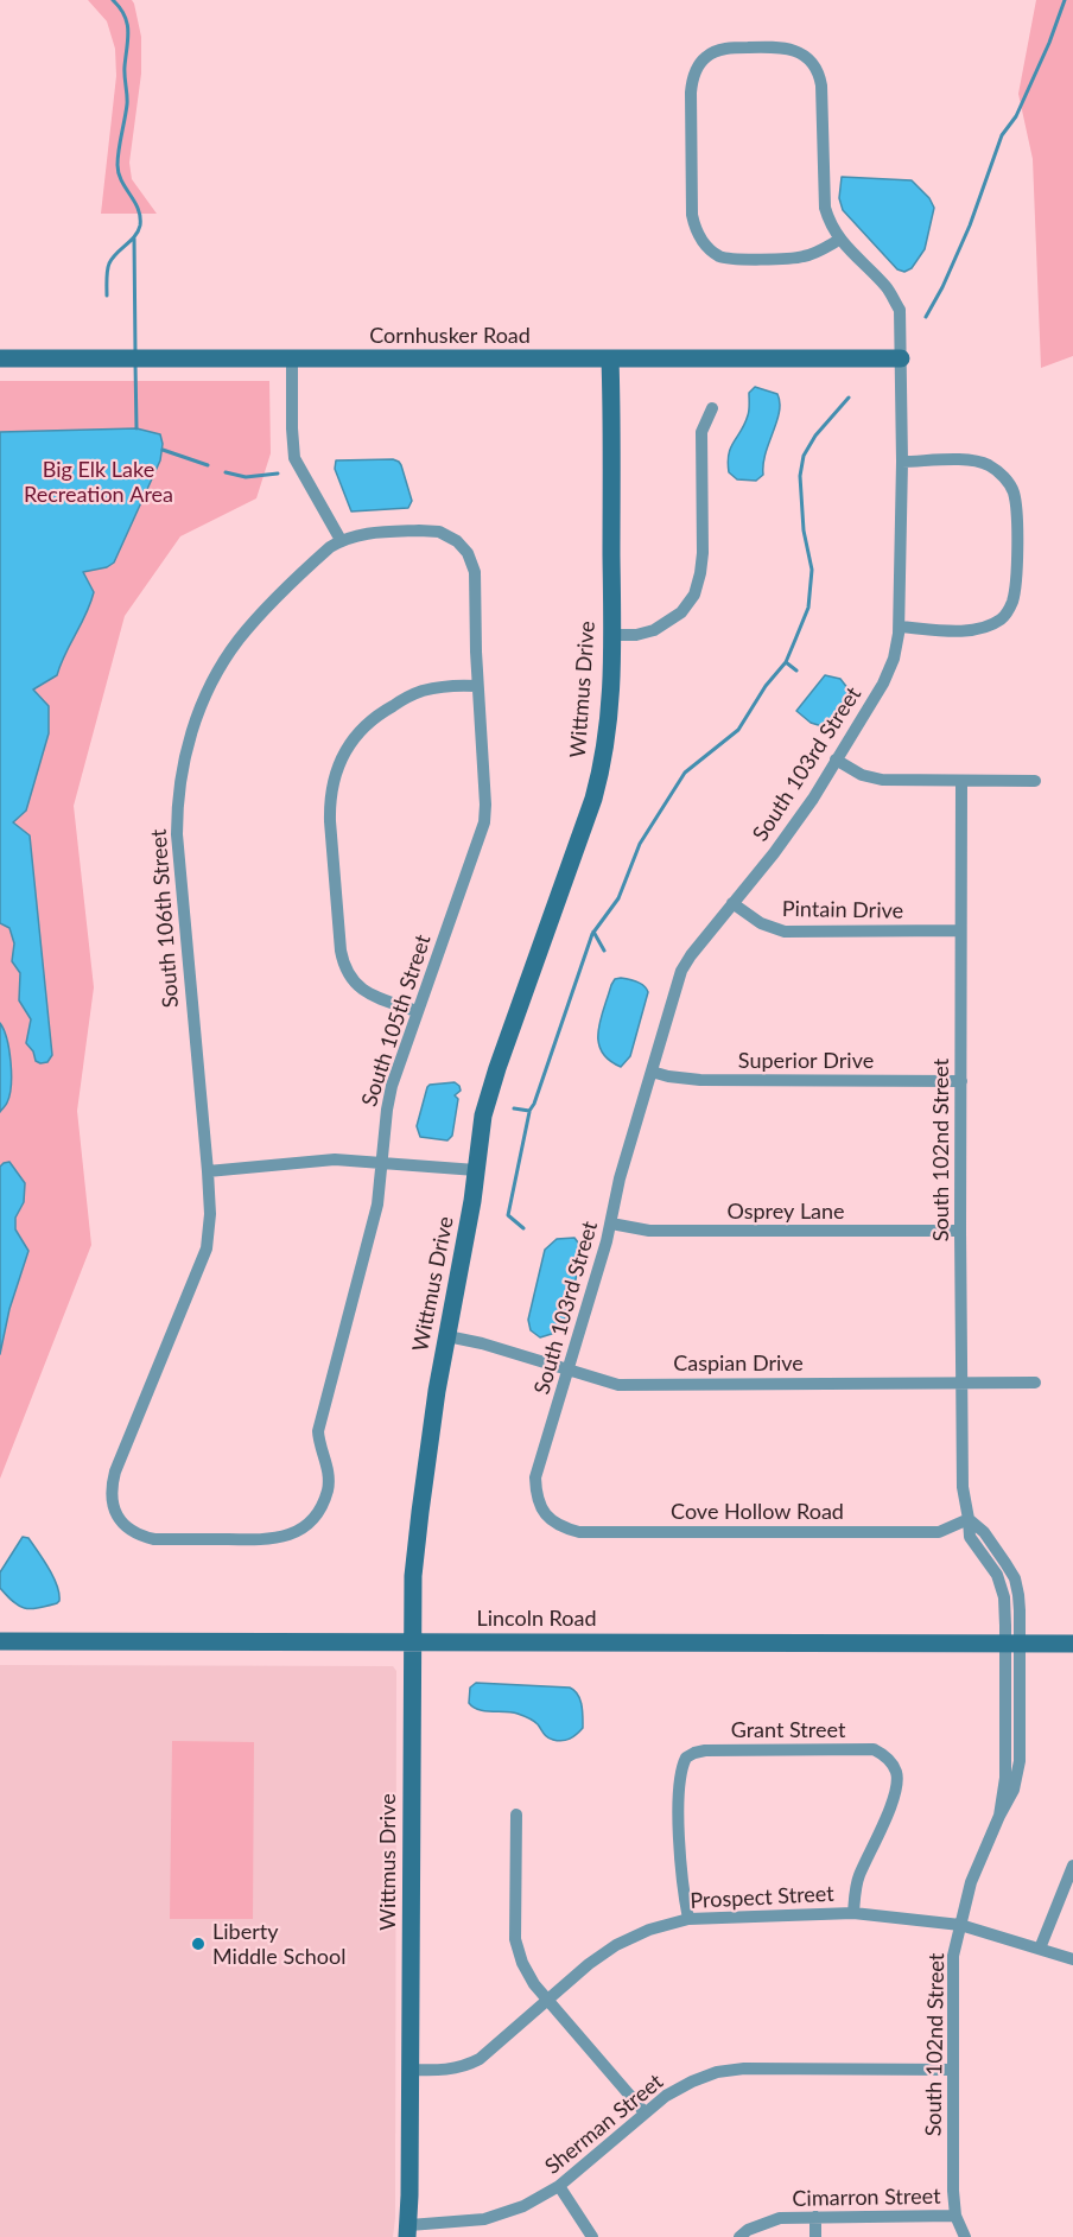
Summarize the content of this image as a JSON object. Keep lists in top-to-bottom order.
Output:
{
  "streets": {
    "street": [
      "Cornhusker Road",
      "Wittmus Drive",
      "South 103rd Street",
      "Pintain Drive",
      "South 106th Street",
      "South 105th Street",
      "Superior Drive",
      "South 102nd Street",
      "Osprey Lane",
      "Caspian Drive",
      "Cove Hollow Road",
      "Lincoln Road",
      "Grant Street",
      "Prospect Street",
      "Sherman Street",
      "Cimarron Street"
    ]
  },
  "crossings": [
    ["Cornhusker Road", "Wittmus Drive"],
    ["Cornhusker Road", "South 103rd Street"],
    ["Wittmus Drive", "Caspian Drive"],
    ["Wittmus Drive", "Lincoln Road"],
    ["Wittmus Drive", "Prospect Street"],
    ["Wittmus Drive", "Sherman Street"],
    ["South 103rd Street", "Pintain Drive"],
    ["South 103rd Street", "Superior Drive"],
    ["South 103rd Street", "Osprey Lane"],
    ["South 103rd Street", "Caspian Drive"],
    ["South 103rd Street", "Cove Hollow Road"],
    ["Pintain Drive", "South 102nd Street"],
    ["South 106th Street", "South 105th Street"],
    ["Superior Drive", "South 102nd Street"],
    ["South 102nd Street", "Osprey Lane"],
    ["South 102nd Street", "Caspian Drive"],
    ["South 102nd Street", "Cove Hollow Road"],
    ["South 102nd Street", "Lincoln Road"],
    ["South 102nd Street", "Prospect Street"],
    ["South 102nd Street", "Sherman Street"],
    ["South 102nd Street", "Cimarron Street"],
    ["Grant Street", "Prospect Street"]
  ],
  "parks": ["Big Elk Lake Recreation Area"],
  "places": ["Liberty Middle School"]
}
